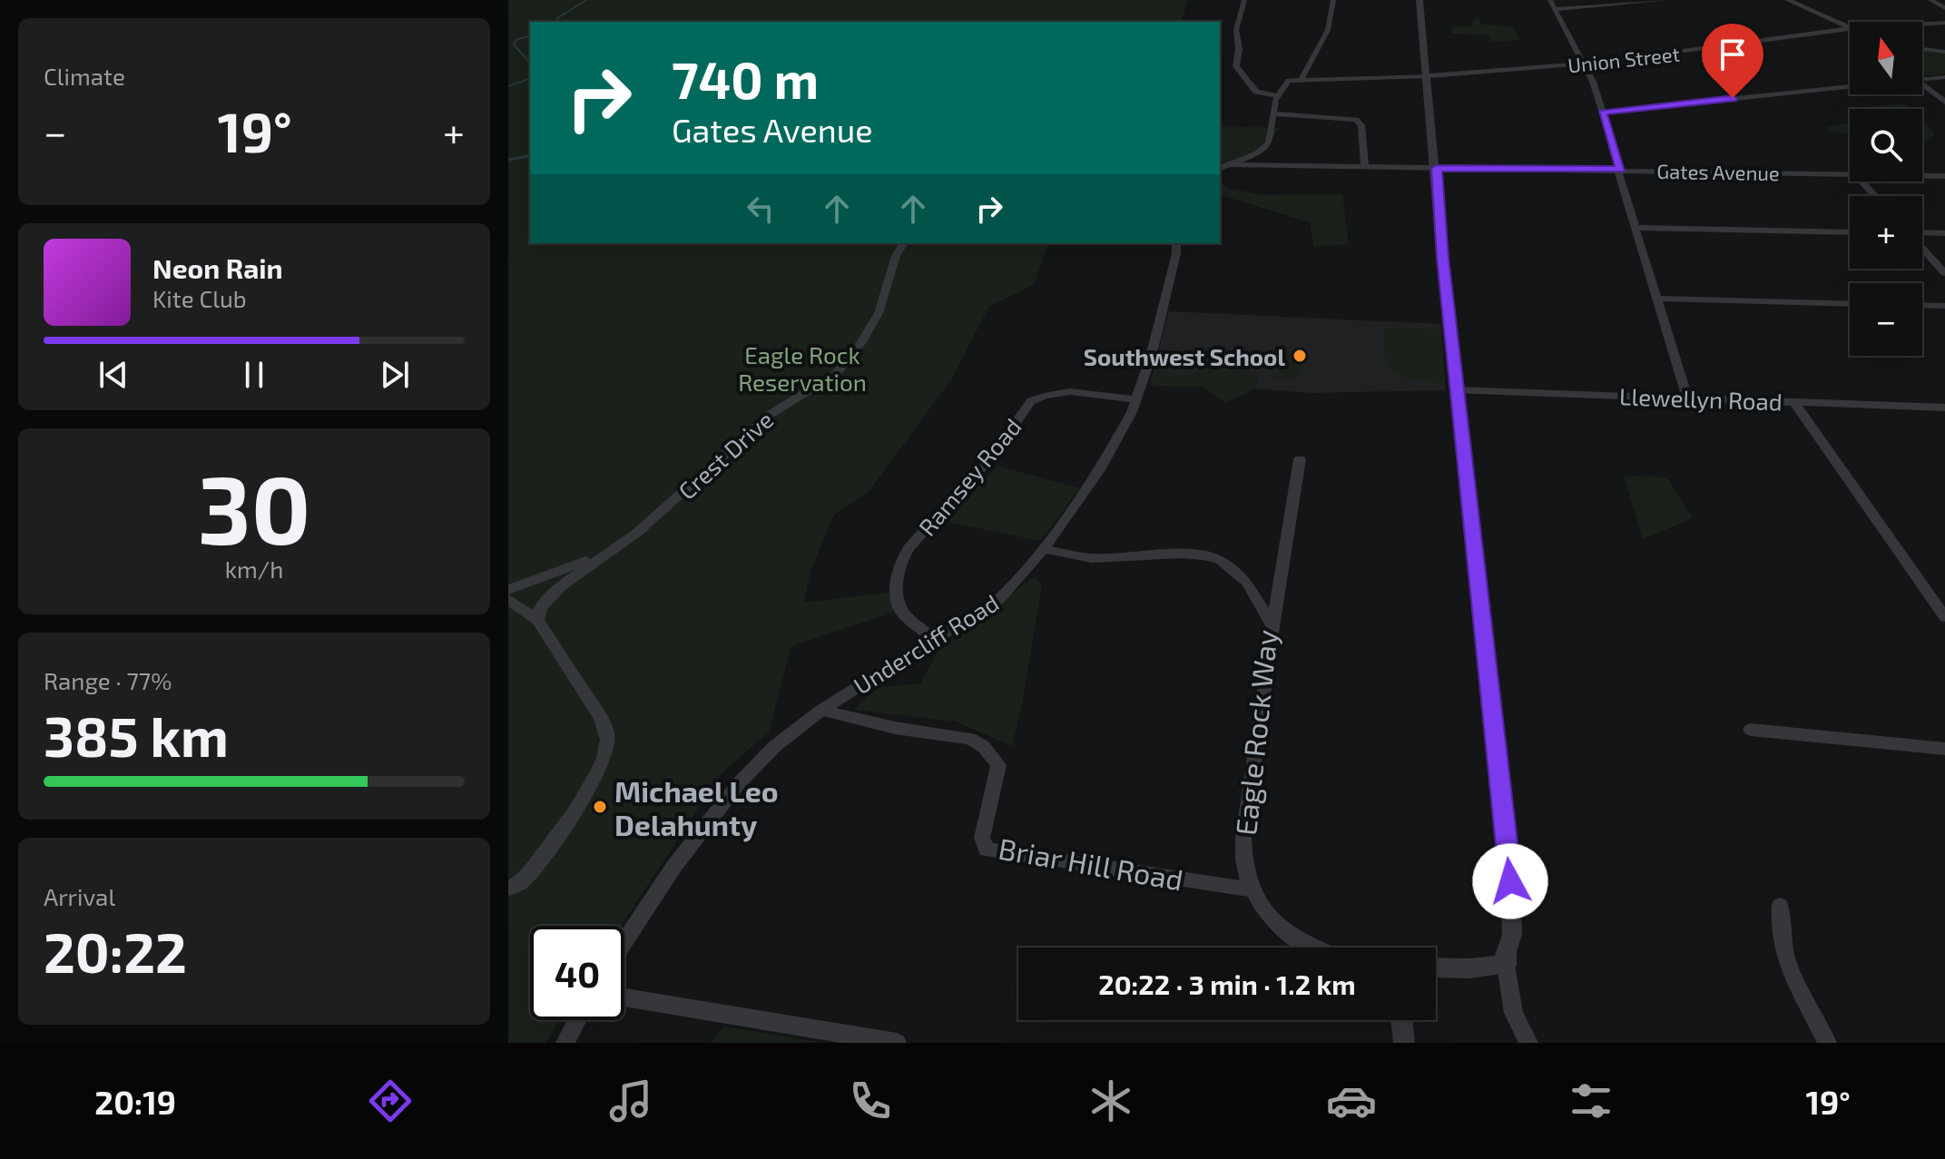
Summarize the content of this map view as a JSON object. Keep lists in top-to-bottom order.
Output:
{
  "streets": {
    "street": [
      "Union Street",
      "Gates Avenue",
      "Llewellyn Road",
      "Crest Drive",
      "Ramsey Road",
      "Undercliff Road",
      "Eagle Rock Way",
      "Briar Hill Road"
    ]
  },
  "crossings": [
    ["Ramsey Road", "Undercliff Road"],
    ["Undercliff Road", "Eagle Rock Way"],
    ["Undercliff Road", "Briar Hill Road"],
    ["Eagle Rock Way", "Briar Hill Road"]
  ],
  "parks": ["Eagle Rock Reservation"],
  "places": ["Southwest School", "Michael Leo Delahunty"],
  "north": "top",
  "page": {
    "tile": [
      "Climate",
      ["30", "km/h"],
      ["Range · 77%", "385 km"],
      ["Arrival", "20:22"]
    ],
    "map_buttons": ["+", "−"],
    "turn": ["740 m", "Gates Avenue"],
    "heat": ["−", "19°", "+"],
    "song": ["Neon Rain", "Kite Club"],
    "limit": "40",
    "trip": "20:22 · 3 min · 1.2 km",
    "tabs": ["20:19", "19°"]
  }
}
